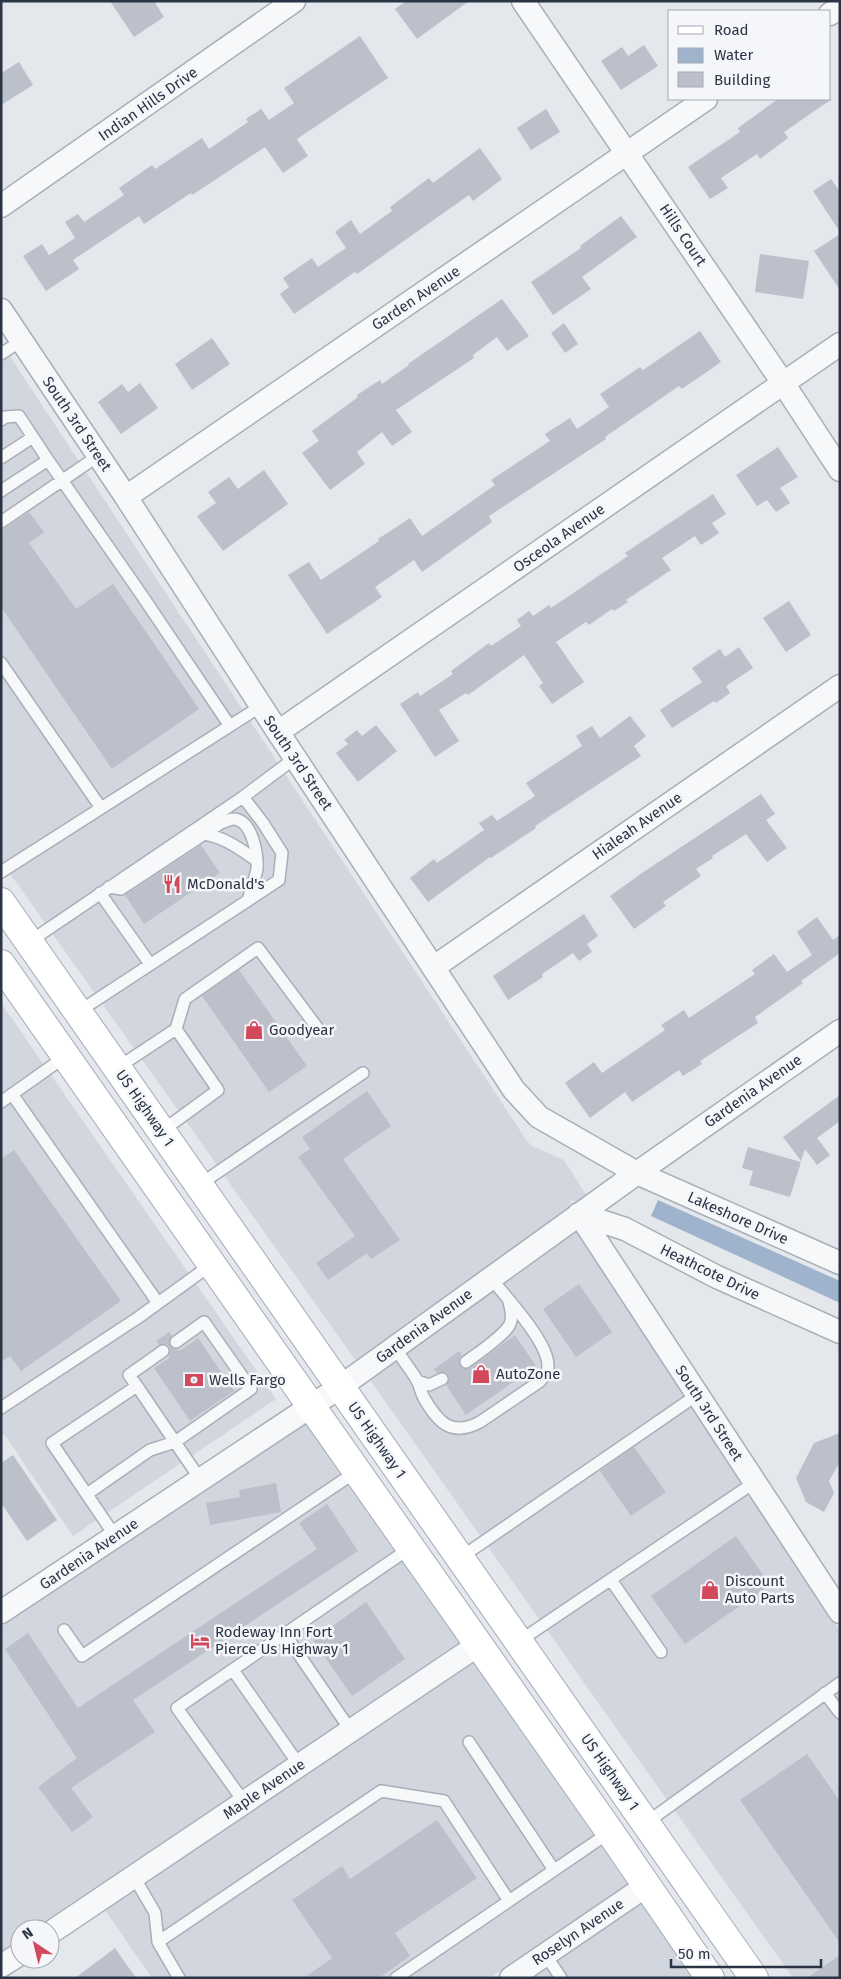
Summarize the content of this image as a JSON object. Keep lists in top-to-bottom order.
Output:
{
  "streets": {
    "main road": ["US Highway 1"],
    "street": [
      "Indian Hills Drive",
      "Hills Court",
      "Garden Avenue",
      "South 3rd Street",
      "Osceola Avenue",
      "Hialeah Avenue",
      "Gardenia Avenue",
      "Lakeshore Drive",
      "Heathcote Drive",
      "Maple Avenue",
      "Roselyn Avenue"
    ]
  },
  "crossings": [
    ["Hills Court", "Garden Avenue"],
    ["Hills Court", "Osceola Avenue"],
    ["Garden Avenue", "South 3rd Street"],
    ["South 3rd Street", "Osceola Avenue"],
    ["South 3rd Street", "Hialeah Avenue"],
    ["South 3rd Street", "Gardenia Avenue"],
    ["South 3rd Street", "Lakeshore Drive"],
    ["South 3rd Street", "Heathcote Drive"],
    ["Gardenia Avenue", "US Highway 1"],
    ["Gardenia Avenue", "Lakeshore Drive"],
    ["Gardenia Avenue", "Heathcote Drive"]
  ],
  "places": {
    "restaurant": ["McDonald's"],
    "shop": ["Goodyear", "AutoZone", "Discount Auto Parts"],
    "bank": ["Wells Fargo"],
    "hotel": ["Rodeway Inn Fort Pierce Us Highway 1"]
  },
  "legend": ["Road", "Water", "Building"],
  "scale_bar": "50 m",
  "north": "top left"
}
